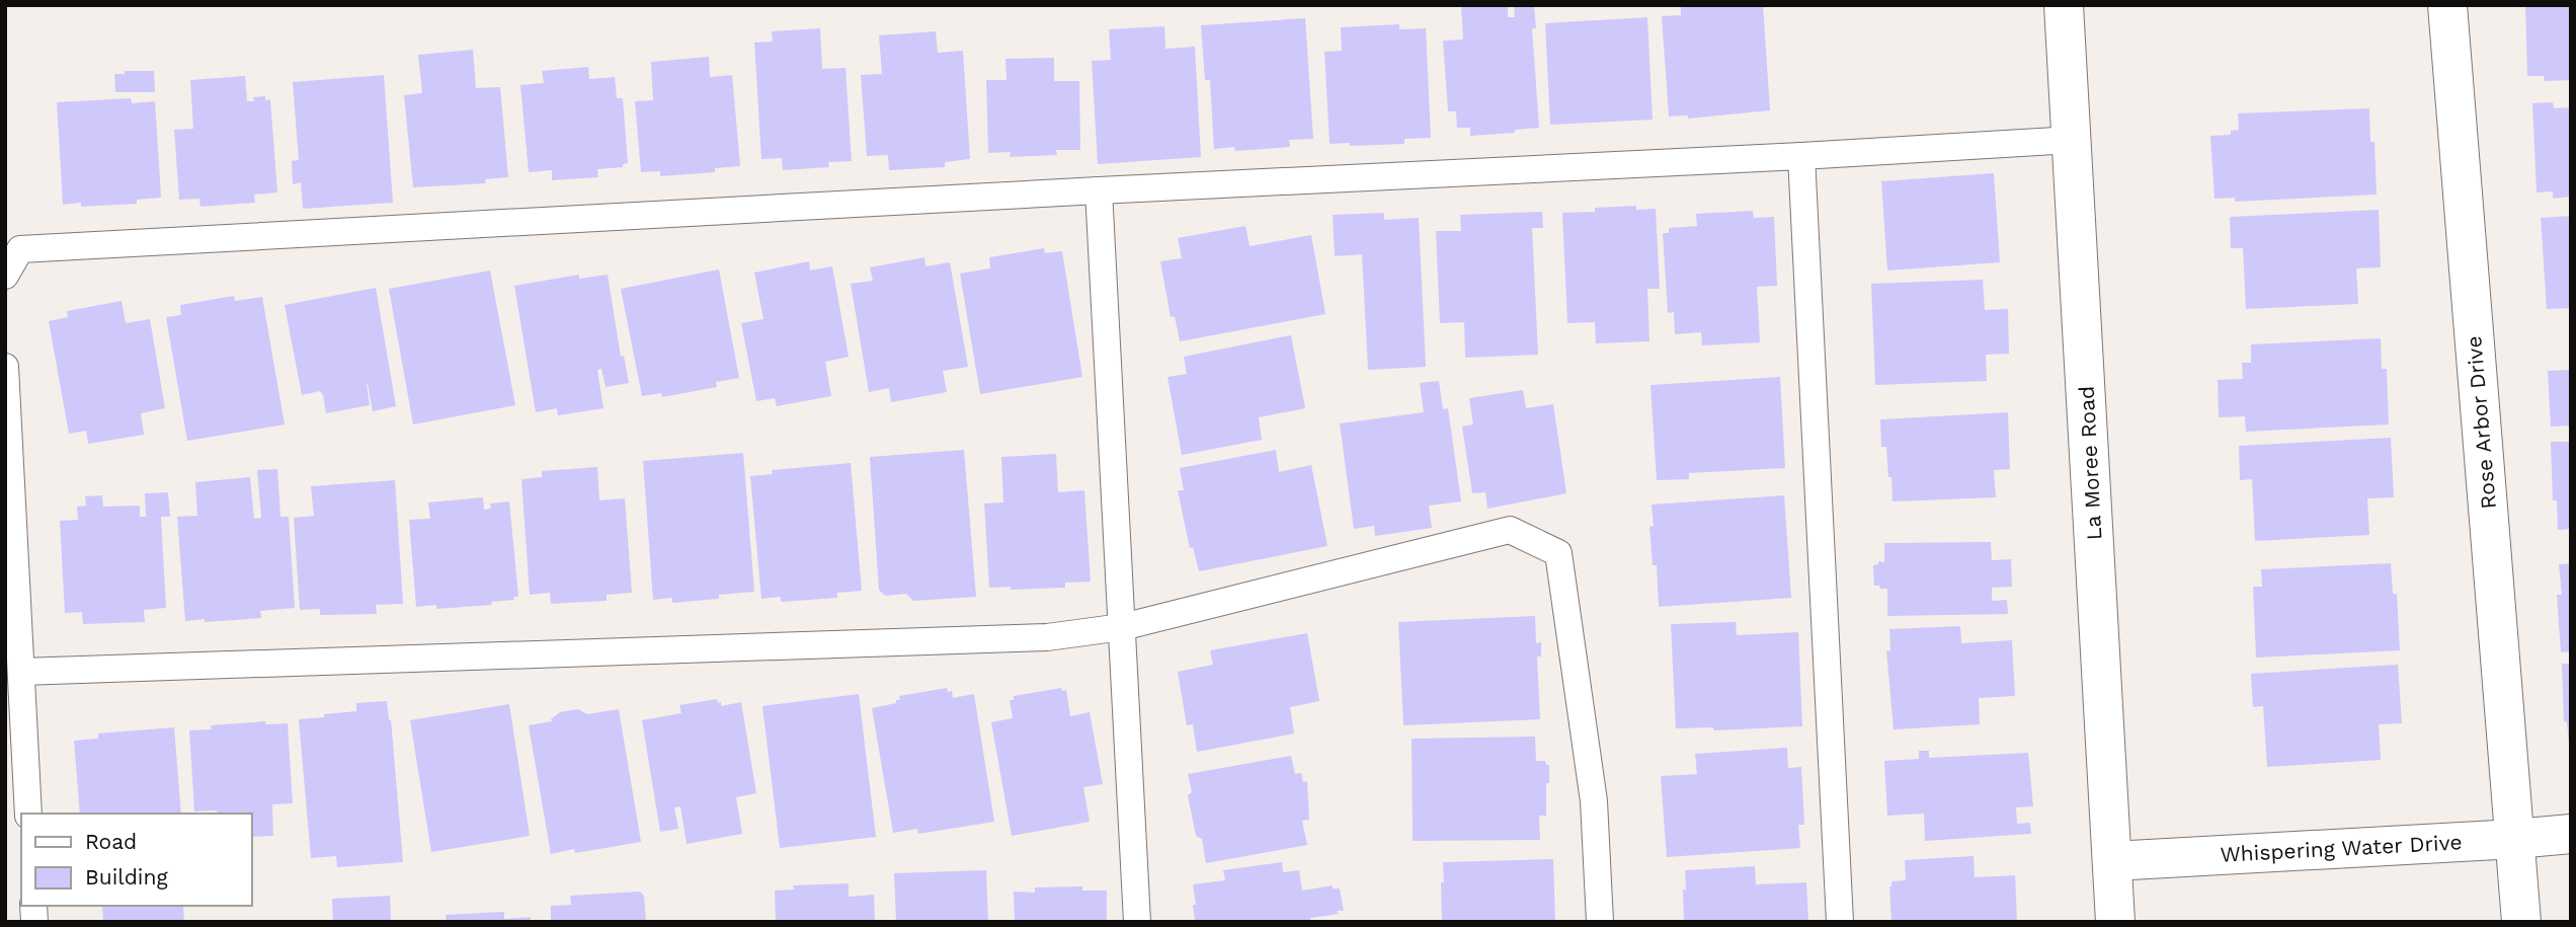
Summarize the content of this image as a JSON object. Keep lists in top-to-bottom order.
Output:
{
  "streets": {
    "street": ["Rose Arbor Drive", "La Moree Road", "Whispering Water Drive"]
  },
  "crossings": [
    ["Rose Arbor Drive", "Whispering Water Drive"],
    ["La Moree Road", "Whispering Water Drive"]
  ],
  "legend": ["Road", "Building"]
}
